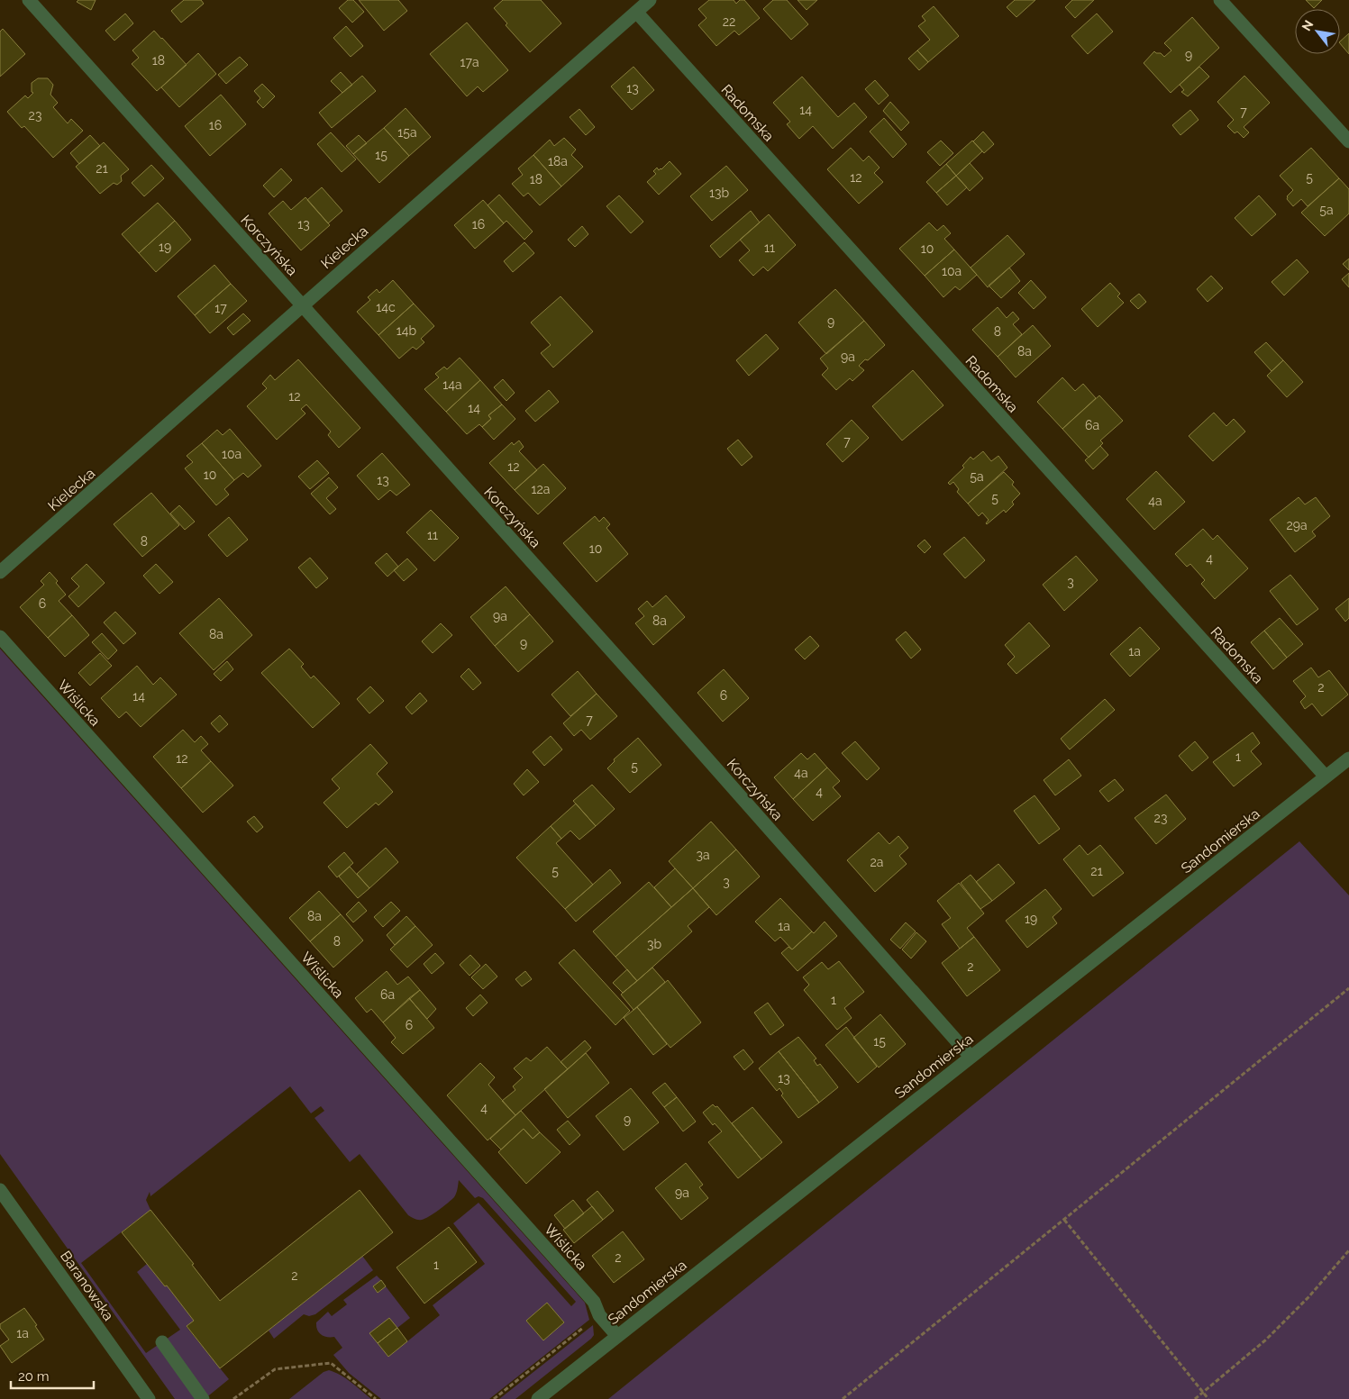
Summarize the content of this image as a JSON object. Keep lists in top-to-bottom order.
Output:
{
  "streets": {
    "street": [
      "Radomska",
      "Korczyńska",
      "Kielecka",
      "Wiślicka",
      "Sandomierska",
      "Baranowska"
    ]
  },
  "crossings": [
    ["Radomska", "Kielecka"],
    ["Radomska", "Sandomierska"],
    ["Korczyńska", "Kielecka"],
    ["Korczyńska", "Sandomierska"],
    ["Wiślicka", "Sandomierska"]
  ],
  "house_numbers": [
    "22",
    "9",
    "18",
    "17a",
    "13",
    "14",
    "7",
    "23",
    "16",
    "15a",
    "15",
    "18a",
    "21",
    "12",
    "5",
    "18",
    "13b",
    "5a",
    "13",
    "16",
    "19",
    "11",
    "10",
    "10a",
    "14c",
    "17",
    "9",
    "14b",
    "8",
    "8a",
    "9a",
    "14a",
    "12",
    "14",
    "6a",
    "7",
    "10a",
    "12",
    "10",
    "5a",
    "13",
    "12a",
    "5",
    "4a",
    "29a",
    "11",
    "8",
    "10",
    "4",
    "3",
    "6",
    "9a",
    "8a",
    "8a",
    "9",
    "1a",
    "2",
    "6",
    "14",
    "7",
    "1",
    "12",
    "5",
    "4a",
    "4",
    "23",
    "3a",
    "2a",
    "5",
    "21",
    "3",
    "8a",
    "19",
    "1a",
    "8",
    "3b",
    "2",
    "6a",
    "1",
    "6",
    "15",
    "13",
    "4",
    "9",
    "9a",
    "2",
    "1",
    "2",
    "1a"
  ],
  "scale_bar": "20 m",
  "north": "top left"
}
